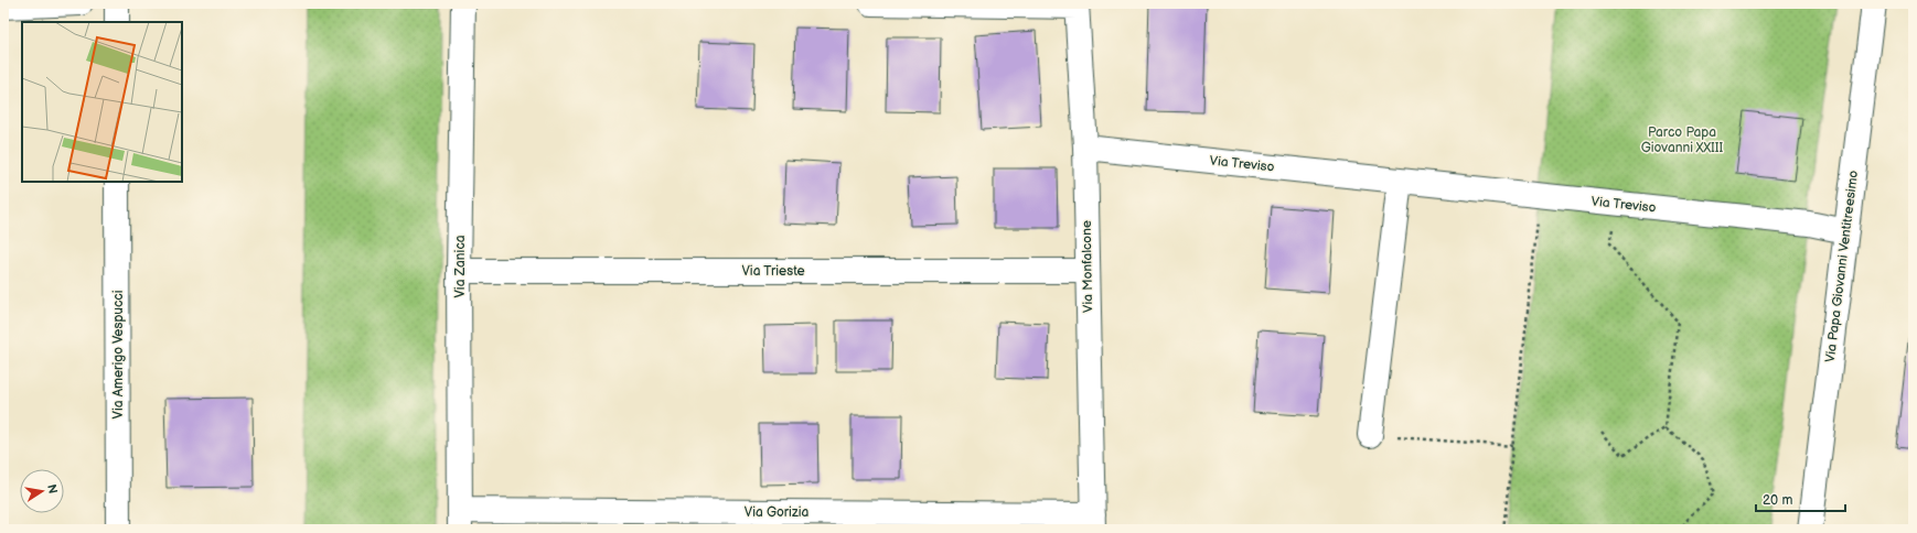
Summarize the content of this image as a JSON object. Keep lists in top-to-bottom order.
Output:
{
  "streets": {
    "street": [
      "Via Treviso",
      "Via Zanica",
      "Via Monfalcone",
      "Via Papa Giovanni Ventitreesimo",
      "Via Trieste",
      "Via Amerigo Vespucci",
      "Via Gorizia"
    ]
  },
  "crossings": [
    ["Via Treviso", "Via Monfalcone"],
    ["Via Treviso", "Via Papa Giovanni Ventitreesimo"],
    ["Via Zanica", "Via Trieste"],
    ["Via Zanica", "Via Gorizia"],
    ["Via Monfalcone", "Via Trieste"],
    ["Via Monfalcone", "Via Gorizia"]
  ],
  "parks": ["Parco Papa Giovanni XXIII"],
  "scale_bar": "20 m",
  "north": "right"
}
